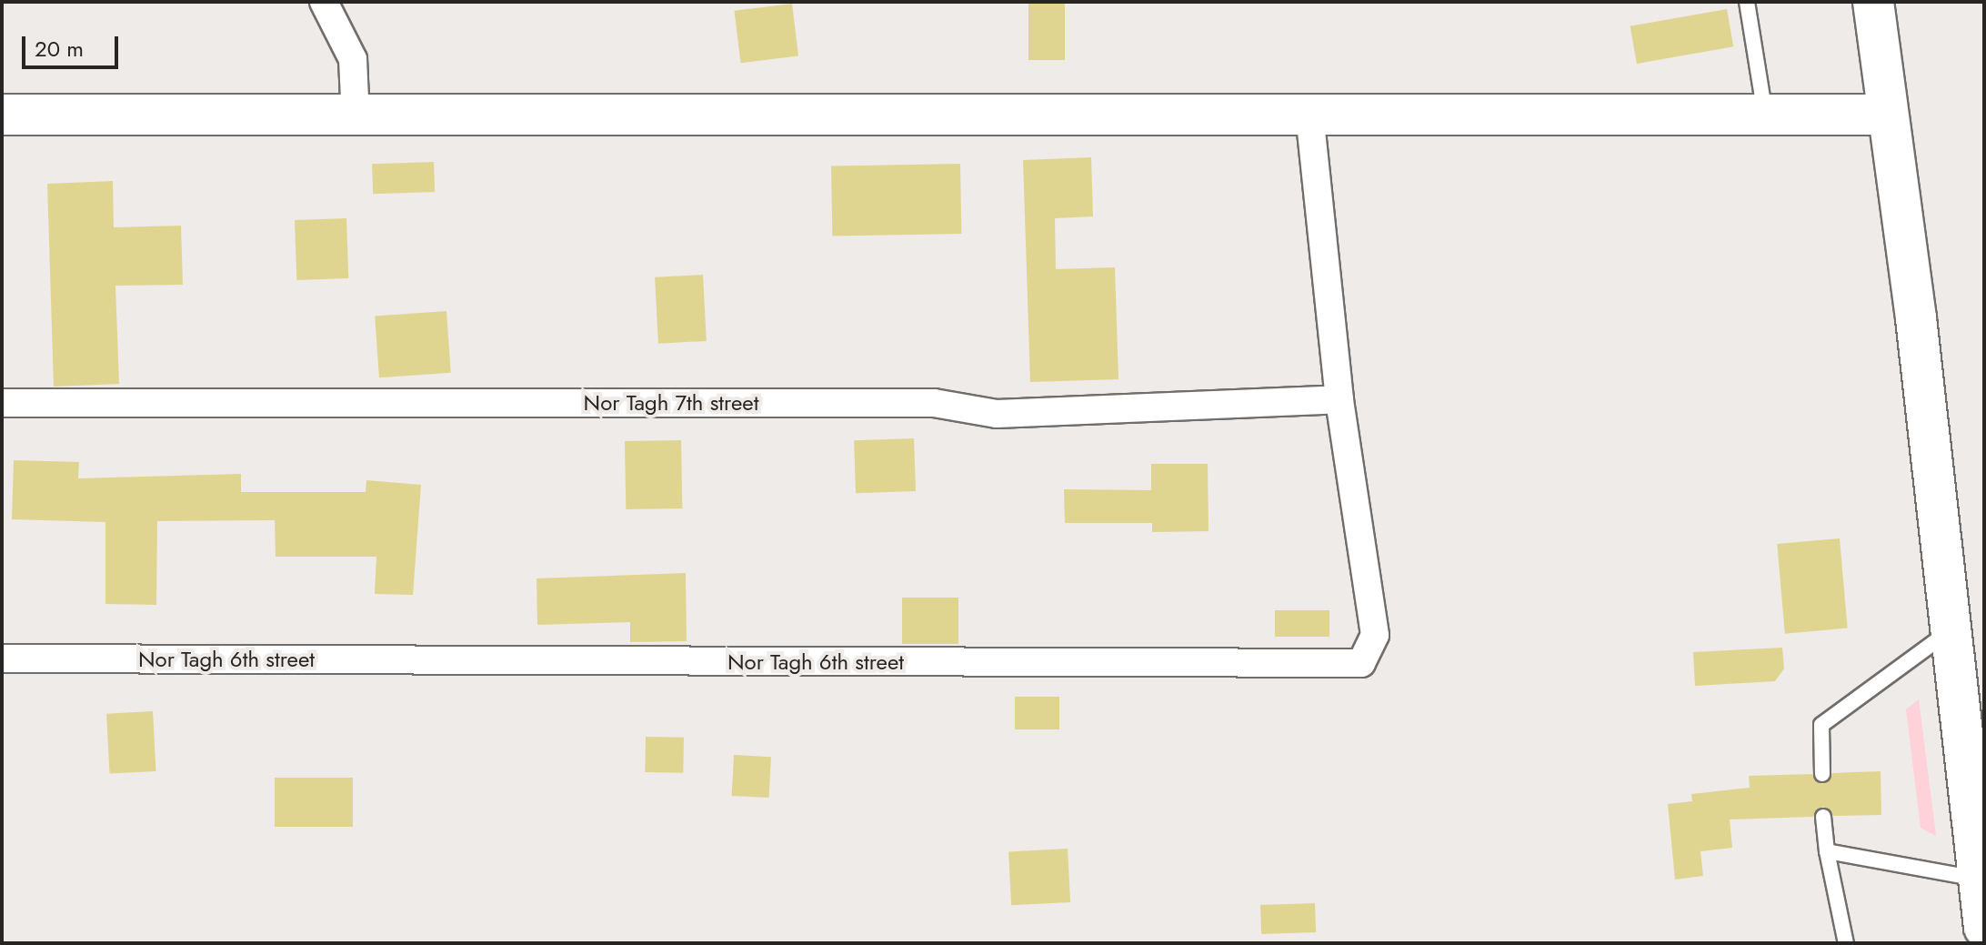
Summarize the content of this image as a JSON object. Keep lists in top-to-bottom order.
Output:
{
  "streets": {
    "street": ["Nor Tagh 7th street", "Nor Tagh 6th street"]
  },
  "crossings": [
    ["Nor Tagh 7th street", "Nor Tagh 6th street"]
  ],
  "scale_bar": "20 m"
}
